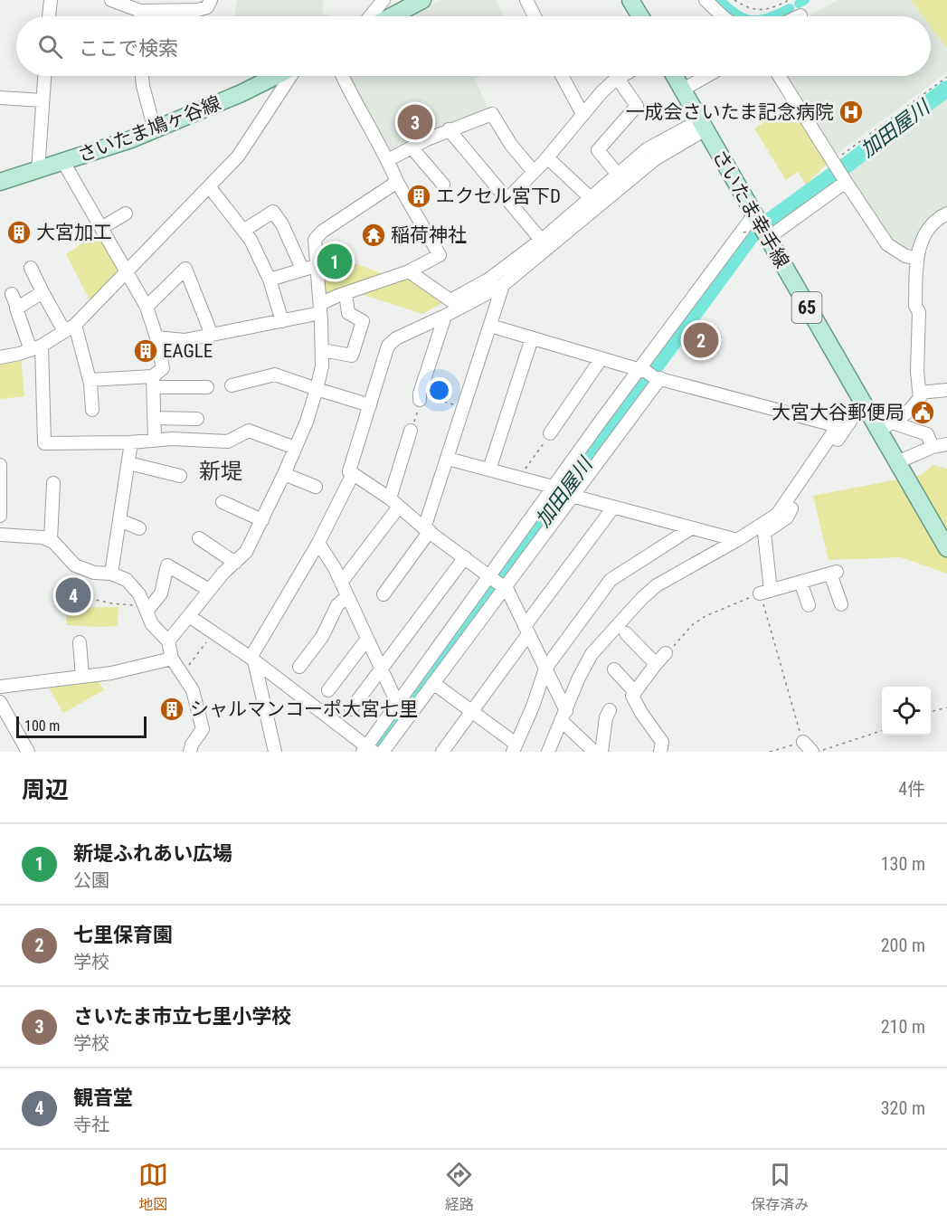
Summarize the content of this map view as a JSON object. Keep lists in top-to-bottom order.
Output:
{
  "streets": {
    "main road": ["さいたま鳩ヶ谷線", "さいたま幸手線", "65"]
  },
  "districts": ["新堤"],
  "water": ["加田屋川"],
  "places": {
    "hospital": ["一成会さいたま記念病院"],
    "building": [
      "エクセル宮下D",
      "大宮加工",
      "EAGLE",
      "シャルマンコーポ大宮七里"
    ],
    "temple": ["稲荷神社"],
    "public building": ["大宮大谷郵便局"]
  },
  "scale_bar": "100 m",
  "page": {
    "search": "ここで検索",
    "pins": [
      "3",
      "1",
      "2",
      "4"
    ],
    "scale": "100 m",
    "heading": ["周辺", "4件"],
    "list": [
      {
        "mark": "1",
        "name": "新堤ふれあい広場",
        "note": "公園",
        "value": "130 m"
      },
      {
        "mark": "2",
        "name": "七里保育園",
        "note": "学校",
        "value": "200 m"
      },
      {
        "mark": "3",
        "name": "さいたま市立七里小学校",
        "note": "学校",
        "value": "210 m"
      },
      {
        "mark": "4",
        "name": "観音堂",
        "note": "寺社",
        "value": "320 m"
      }
    ],
    "nav": ["地図", "経路", "保存済み"]
  }
}
